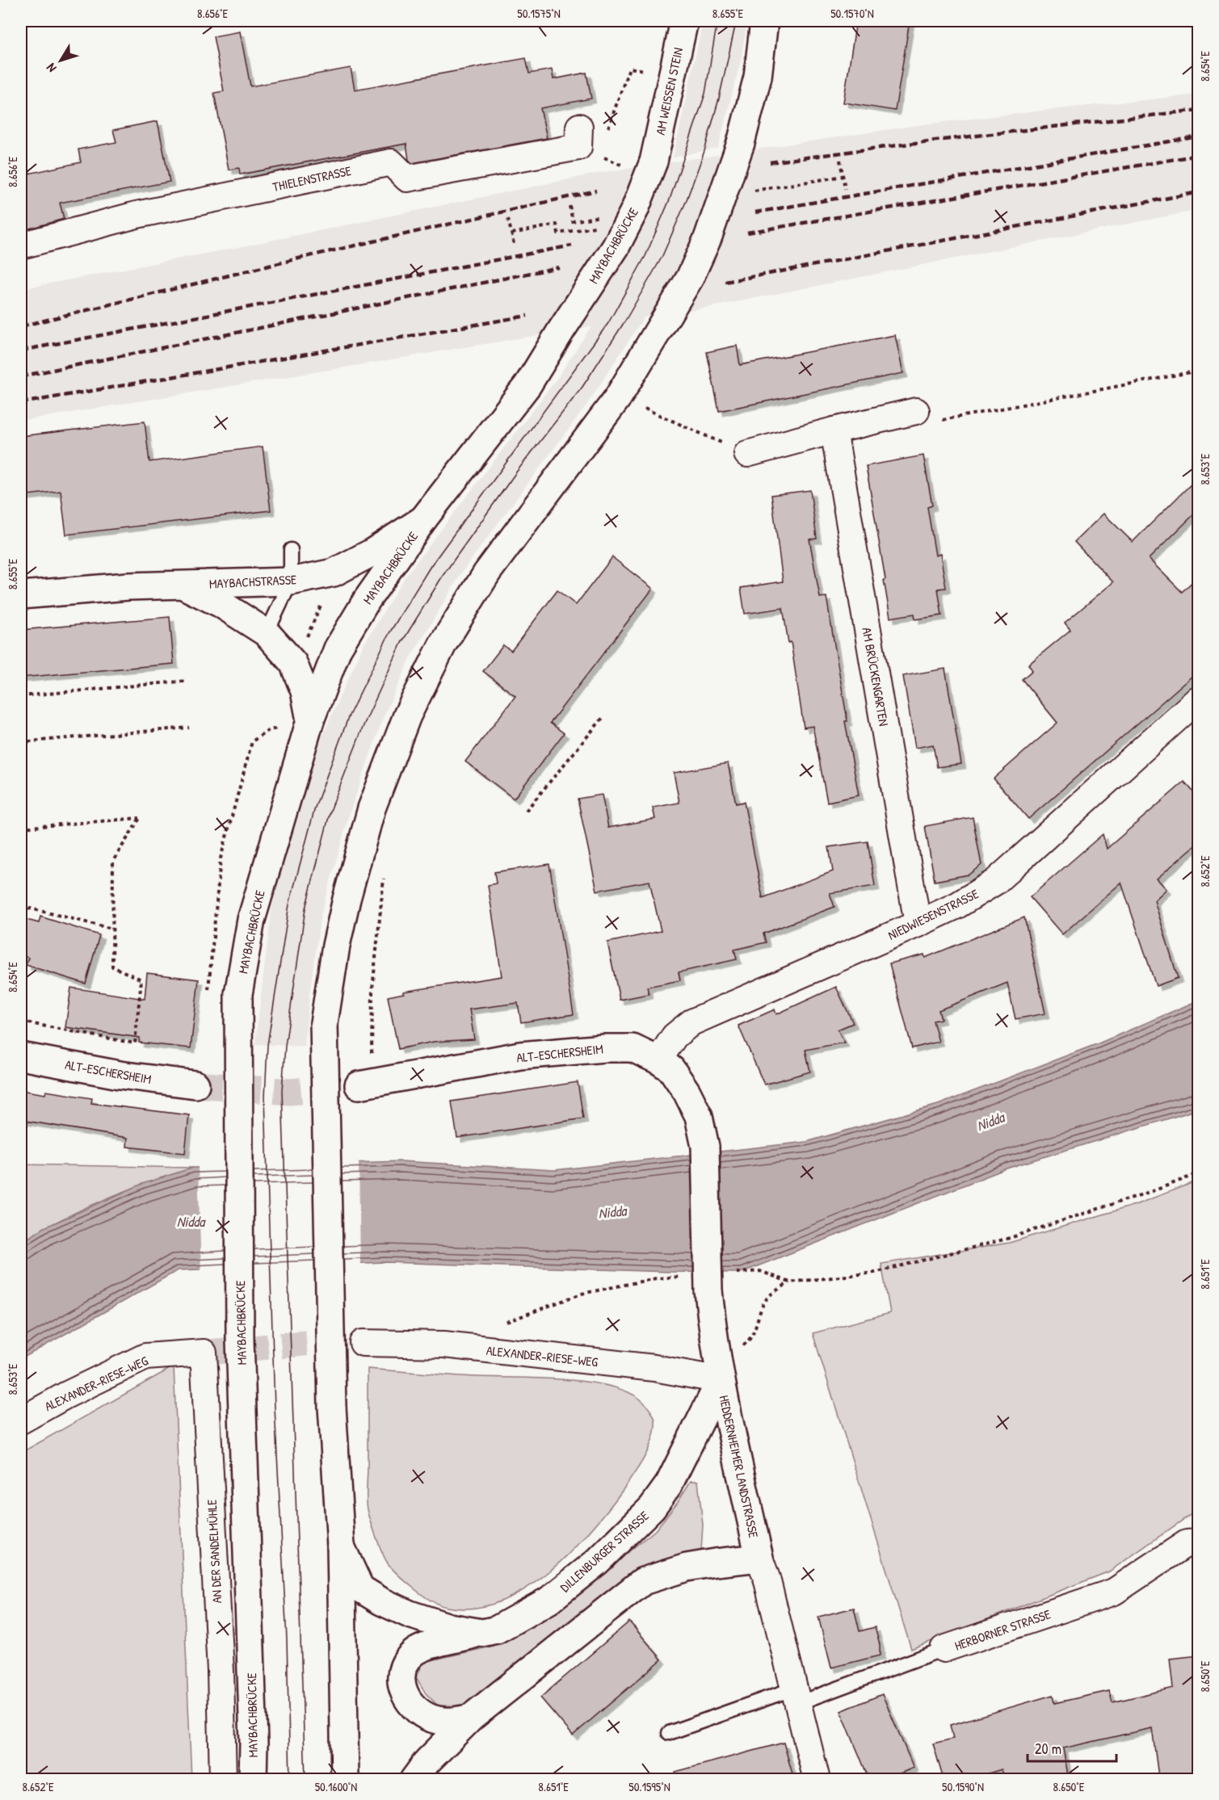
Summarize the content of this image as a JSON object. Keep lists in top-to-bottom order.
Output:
{
  "streets": {
    "main road": [
      "AM WEISSEN STEIN",
      "MAYBACHBRÜCKE",
      "MAYBACHSTRASSE",
      "ALT-ESCHERSHEIM",
      "HEDDERNHEIMER LANDSTRASSE",
      "DILLENBURGER STRASSE"
    ],
    "street": [
      "THIELENSTRASSE",
      "AM BRÜCKENGARTEN",
      "NIEDWIESENSTRASSE",
      "ALEXANDER-RIESE-WEG",
      "AN DER SANDELMÜHLE",
      "HERBORNER STRASSE"
    ]
  },
  "crossings": [
    ["AM WEISSEN STEIN", "MAYBACHBRÜCKE"],
    ["MAYBACHBRÜCKE", "MAYBACHSTRASSE"],
    ["AM BRÜCKENGARTEN", "NIEDWIESENSTRASSE"],
    ["NIEDWIESENSTRASSE", "ALT-ESCHERSHEIM"],
    ["ALT-ESCHERSHEIM", "HEDDERNHEIMER LANDSTRASSE"],
    ["ALEXANDER-RIESE-WEG", "HEDDERNHEIMER LANDSTRASSE"],
    ["ALEXANDER-RIESE-WEG", "AN DER SANDELMÜHLE"],
    ["ALEXANDER-RIESE-WEG", "DILLENBURGER STRASSE"],
    ["HEDDERNHEIMER LANDSTRASSE", "DILLENBURGER STRASSE"],
    ["HEDDERNHEIMER LANDSTRASSE", "HERBORNER STRASSE"]
  ],
  "water": ["Nidda"],
  "scale_bar": "20 m",
  "north": "bottom left",
  "coordinates": [
    "8.656°E",
    "50.1575°N",
    "8.655°E",
    "50.1570°N",
    "8.654°E",
    "8.653°E",
    "8.652°E",
    "8.651°E",
    "8.650°E",
    "50.1600°N",
    "50.1595°N",
    "50.1590°N"
  ]
}
